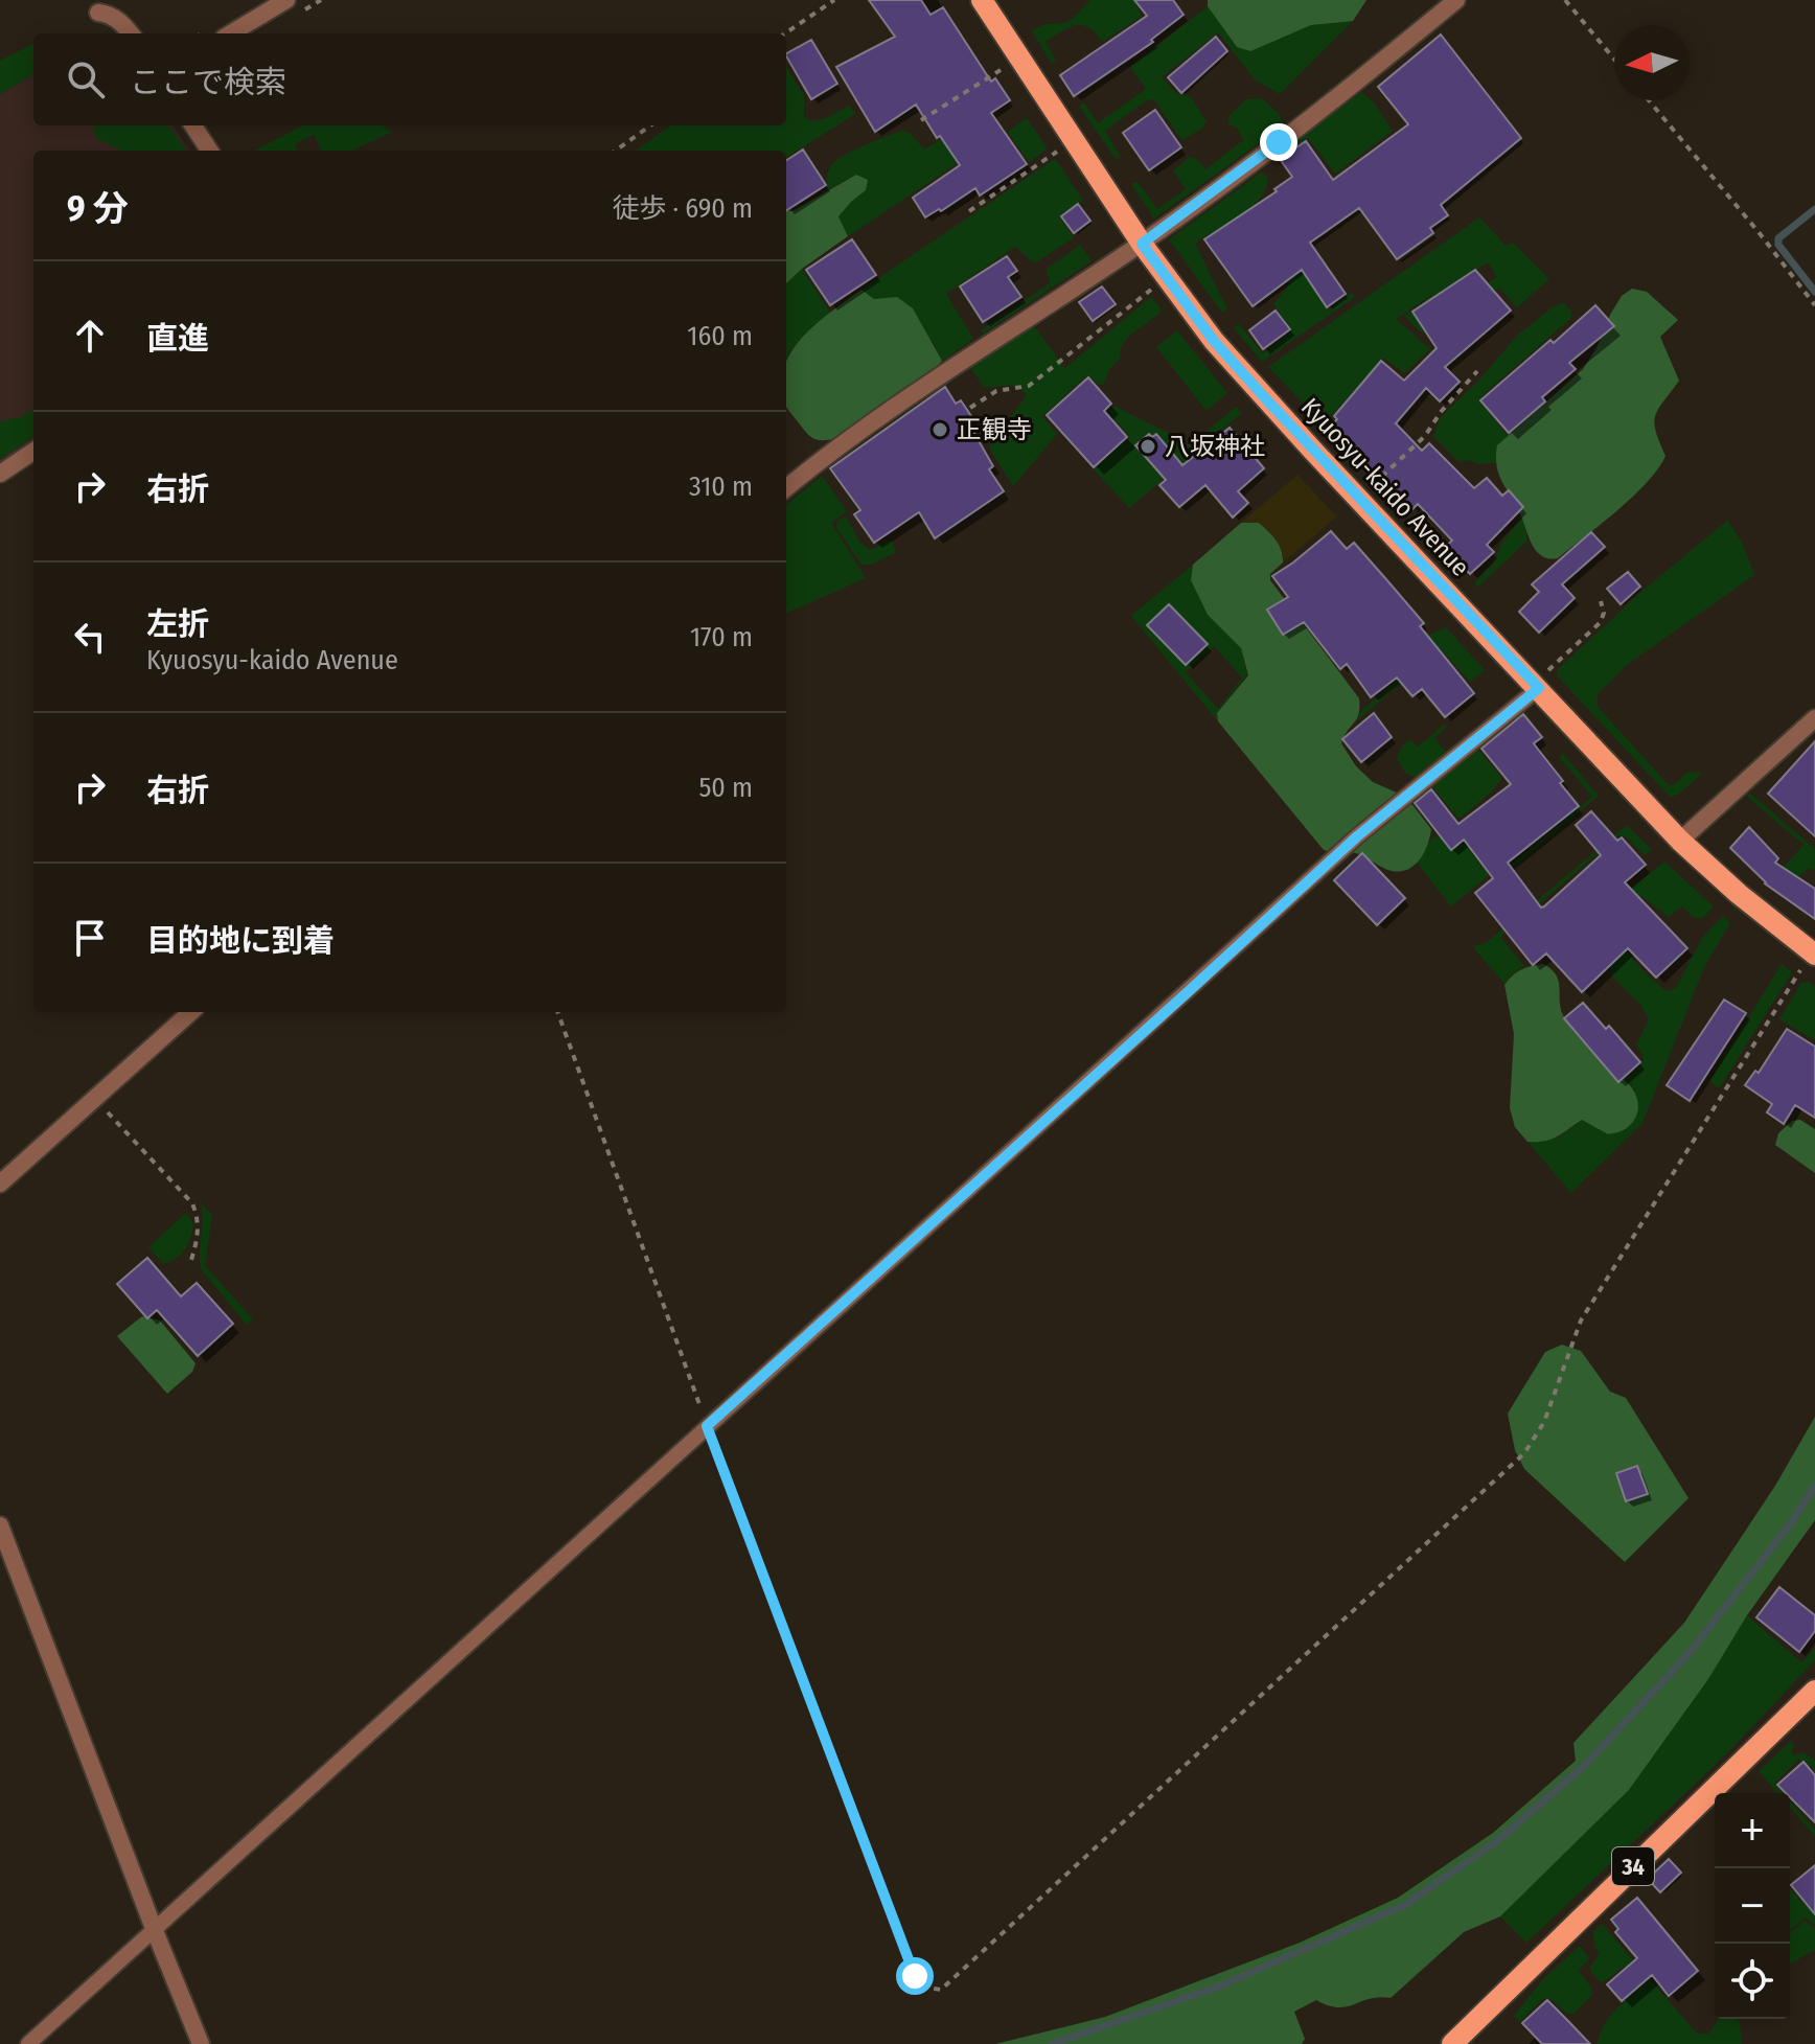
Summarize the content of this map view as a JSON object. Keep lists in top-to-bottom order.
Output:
{
  "streets": {
    "main road": ["Kyuosyu-kaido Avenue", "34"]
  },
  "places": ["正観寺", "八坂神社"],
  "north": "left",
  "page": {
    "search": "ここで検索",
    "heading": ["9 分", "徒歩 · 690 m"],
    "list": [
      ["直進", "160 m"],
      ["右折", "310 m"],
      ["左折", "Kyuosyu-kaido Avenue", "170 m"],
      ["右折", "50 m"],
      "目的地に到着"
    ],
    "map_buttons": ["+", "−"]
  }
}
